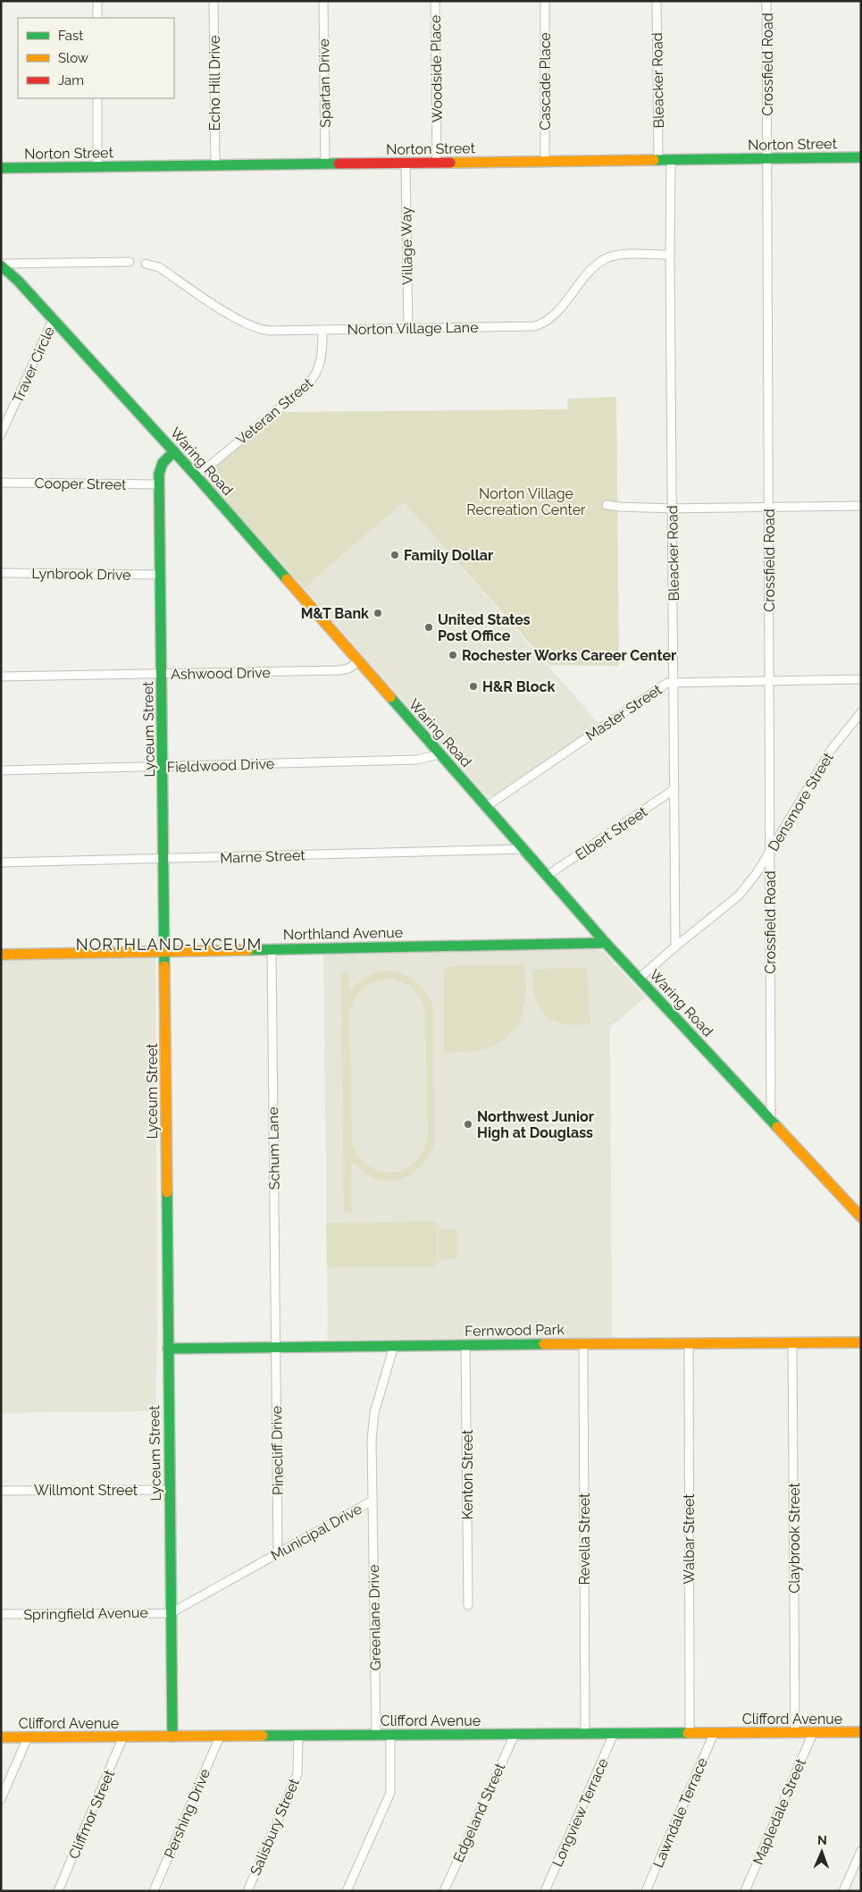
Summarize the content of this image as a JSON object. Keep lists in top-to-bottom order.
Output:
{
  "streets": {
    "street": [
      "Crossfield Road",
      "Woodside Place",
      "Bleacker Road",
      "Cascade Place",
      "Echo Hill Drive",
      "Spartan Drive",
      "Norton Street",
      "Village Way",
      "Norton Village Lane",
      "Traver Circle",
      "Veteran Street",
      "Waring Road",
      "Cooper Street",
      "Lynbrook Drive",
      "Ashwood Drive",
      "Master Street",
      "Lyceum Street",
      "Fieldwood Drive",
      "Densmore Street",
      "Elbert Street",
      "Marne Street",
      "Northland Avenue",
      "Schum Lane",
      "Fernwood Park",
      "Pinecliff Drive",
      "Kenton Street",
      "Willmont Street",
      "Municipal Drive",
      "Claybrook Street",
      "Revella Street",
      "Walbar Street",
      "Springfield Avenue",
      "Greenlane Drive",
      "Clifford Avenue",
      "Mapledale Street",
      "Edgeland Street",
      "Longview Terrace",
      "Lawndale Terrace",
      "Pershing Drive",
      "Cliffmor Street",
      "Salisbury Street"
    ]
  },
  "crossings": [
    ["Crossfield Road", "Norton Street"],
    ["Crossfield Road", "Waring Road"],
    ["Crossfield Road", "Master Street"],
    ["Crossfield Road", "Densmore Street"],
    ["Woodside Place", "Norton Street"],
    ["Bleacker Road", "Norton Street"],
    ["Bleacker Road", "Norton Village Lane"],
    ["Bleacker Road", "Master Street"],
    ["Bleacker Road", "Densmore Street"],
    ["Bleacker Road", "Elbert Street"],
    ["Cascade Place", "Norton Street"],
    ["Echo Hill Drive", "Norton Street"],
    ["Spartan Drive", "Norton Street"],
    ["Norton Street", "Village Way"],
    ["Village Way", "Norton Village Lane"],
    ["Norton Village Lane", "Veteran Street"],
    ["Traver Circle", "Waring Road"],
    ["Veteran Street", "Waring Road"],
    ["Waring Road", "Ashwood Drive"],
    ["Waring Road", "Master Street"],
    ["Waring Road", "Lyceum Street"],
    ["Waring Road", "Fieldwood Drive"],
    ["Waring Road", "Densmore Street"],
    ["Waring Road", "Elbert Street"],
    ["Waring Road", "Marne Street"],
    ["Waring Road", "Northland Avenue"],
    ["Cooper Street", "Lyceum Street"],
    ["Lynbrook Drive", "Lyceum Street"],
    ["Ashwood Drive", "Lyceum Street"],
    ["Lyceum Street", "Fieldwood Drive"],
    ["Lyceum Street", "Marne Street"],
    ["Lyceum Street", "Northland Avenue"],
    ["Lyceum Street", "Fernwood Park"],
    ["Lyceum Street", "Willmont Street"],
    ["Lyceum Street", "Municipal Drive"],
    ["Lyceum Street", "Springfield Avenue"],
    ["Lyceum Street", "Clifford Avenue"],
    ["Northland Avenue", "Schum Lane"],
    ["Schum Lane", "Fernwood Park"],
    ["Schum Lane", "Pinecliff Drive"],
    ["Fernwood Park", "Pinecliff Drive"],
    ["Fernwood Park", "Kenton Street"],
    ["Fernwood Park", "Municipal Drive"],
    ["Fernwood Park", "Claybrook Street"],
    ["Fernwood Park", "Revella Street"],
    ["Fernwood Park", "Walbar Street"],
    ["Pinecliff Drive", "Municipal Drive"],
    ["Municipal Drive", "Springfield Avenue"],
    ["Municipal Drive", "Greenlane Drive"],
    ["Claybrook Street", "Clifford Avenue"],
    ["Revella Street", "Clifford Avenue"],
    ["Walbar Street", "Clifford Avenue"],
    ["Greenlane Drive", "Clifford Avenue"],
    ["Clifford Avenue", "Mapledale Street"],
    ["Clifford Avenue", "Edgeland Street"],
    ["Clifford Avenue", "Longview Terrace"],
    ["Clifford Avenue", "Lawndale Terrace"],
    ["Clifford Avenue", "Pershing Drive"],
    ["Clifford Avenue", "Cliffmor Street"],
    ["Clifford Avenue", "Salisbury Street"]
  ],
  "districts": ["NORTHLAND-LYCEUM"],
  "parks": ["Norton Village Recreation Center"],
  "places": [
    "Family Dollar",
    "M&T Bank",
    "United States Post Office",
    "Rochester Works Career Center",
    "H&R Block",
    "Northwest Junior High at Douglass"
  ],
  "legend": ["Fast", "Slow", "Jam"],
  "north": "top"
}
